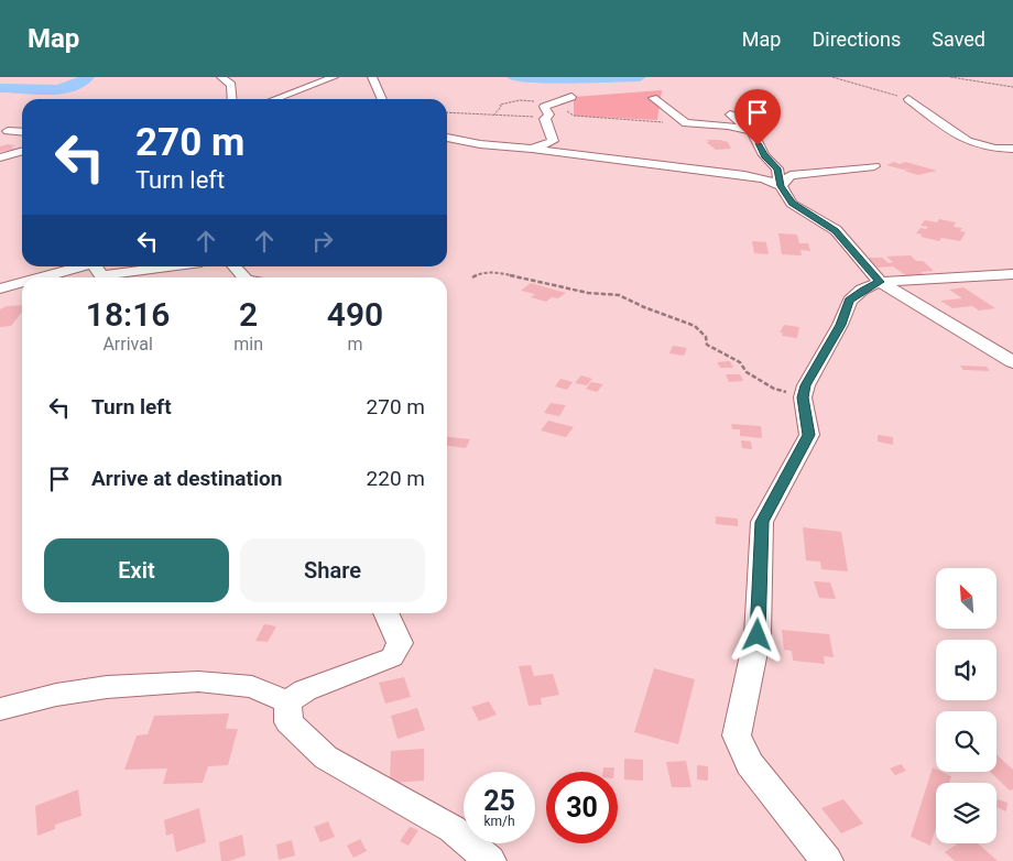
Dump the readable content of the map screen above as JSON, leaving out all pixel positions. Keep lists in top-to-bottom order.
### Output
{
  "north": "top left",
  "page": {
    "header": "Map",
    "nav": ["Map", "Directions", "Saved"],
    "turn": ["270 m", "Turn left"],
    "eta": [
      "18:16",
      "Arrival",
      "2",
      "min",
      "490",
      "m"
    ],
    "list": [
      {
        "name": "Turn left",
        "value": "270 m"
      },
      {
        "name": "Arrive at destination",
        "value": "220 m"
      }
    ],
    "buttons": ["Exit", "Share"],
    "speed": "25 km/h",
    "limit": "30"
  }
}
